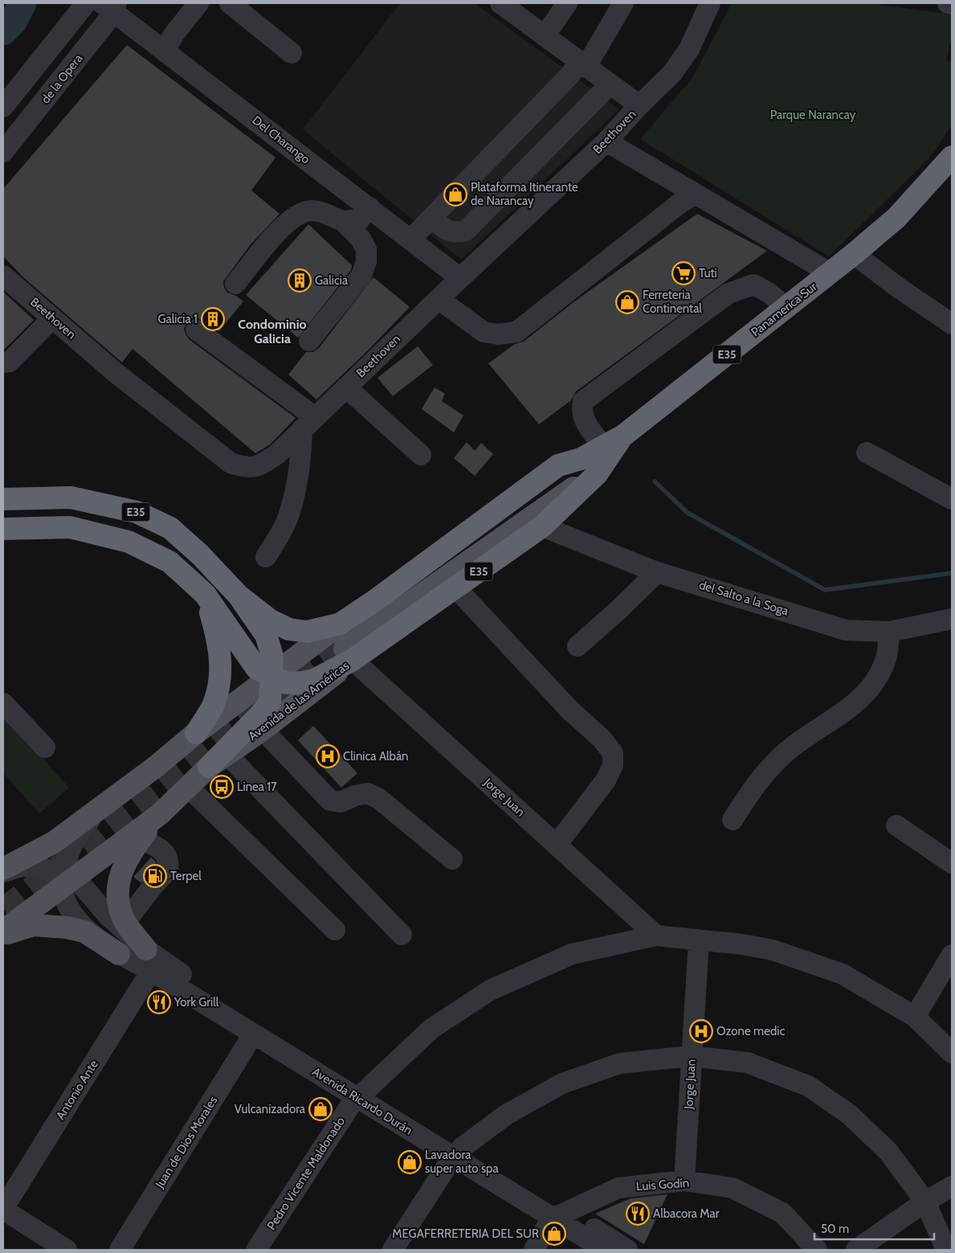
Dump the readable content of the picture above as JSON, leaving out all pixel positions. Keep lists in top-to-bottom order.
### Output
{
  "streets": {
    "highway": ["Panamerica Sur", "E35", "Avenida de las Américas"],
    "street": [
      "de la Opera",
      "Beethoven",
      "Del Charango",
      "del Salto a la Soga",
      "Jorge Juan",
      "Antonio Ante",
      "Avenida Ricardo Durán",
      "Juan de Dios Morales",
      "Pedro Vicente Maldonado",
      "Luis Godín"
    ]
  },
  "crossings": [
    ["de la Opera", "Del Charango"],
    ["Beethoven", "Del Charango"],
    ["Panamerica Sur", "E35"],
    ["Panamerica Sur", "Avenida de las Américas"],
    ["E35", "Avenida de las Américas"],
    ["E35", "Jorge Juan"],
    ["del Salto a la Soga", "Avenida de las Américas"],
    ["Avenida de las Américas", "Jorge Juan"],
    ["Avenida de las Américas", "Avenida Ricardo Durán"],
    ["Jorge Juan", "Pedro Vicente Maldonado"],
    ["Jorge Juan", "Luis Godín"],
    ["Antonio Ante", "Avenida Ricardo Durán"],
    ["Avenida Ricardo Durán", "Juan de Dios Morales"],
    ["Avenida Ricardo Durán", "Pedro Vicente Maldonado"],
    ["Avenida Ricardo Durán", "Luis Godín"]
  ],
  "districts": ["Condominio Galicia"],
  "parks": ["Parque Narancay"],
  "places": {
    "shop": [
      "Plataforma Itinerante de Narancay",
      "Ferreteria Continental",
      "Vulcanizadora",
      "Lavadora super auto spa",
      "MEGAFERRETERIA DEL SUR"
    ],
    "supermarket": ["Tuti"],
    "building": ["Galicia", "Galicia 1"],
    "hospital": ["Clinica Albán", "Ozone medic"],
    "bus stop": ["Linea 17"],
    "fuel station": ["Terpel"],
    "restaurant": ["York Grill", "Albacora Mar"]
  },
  "scale_bar": "50 m"
}
